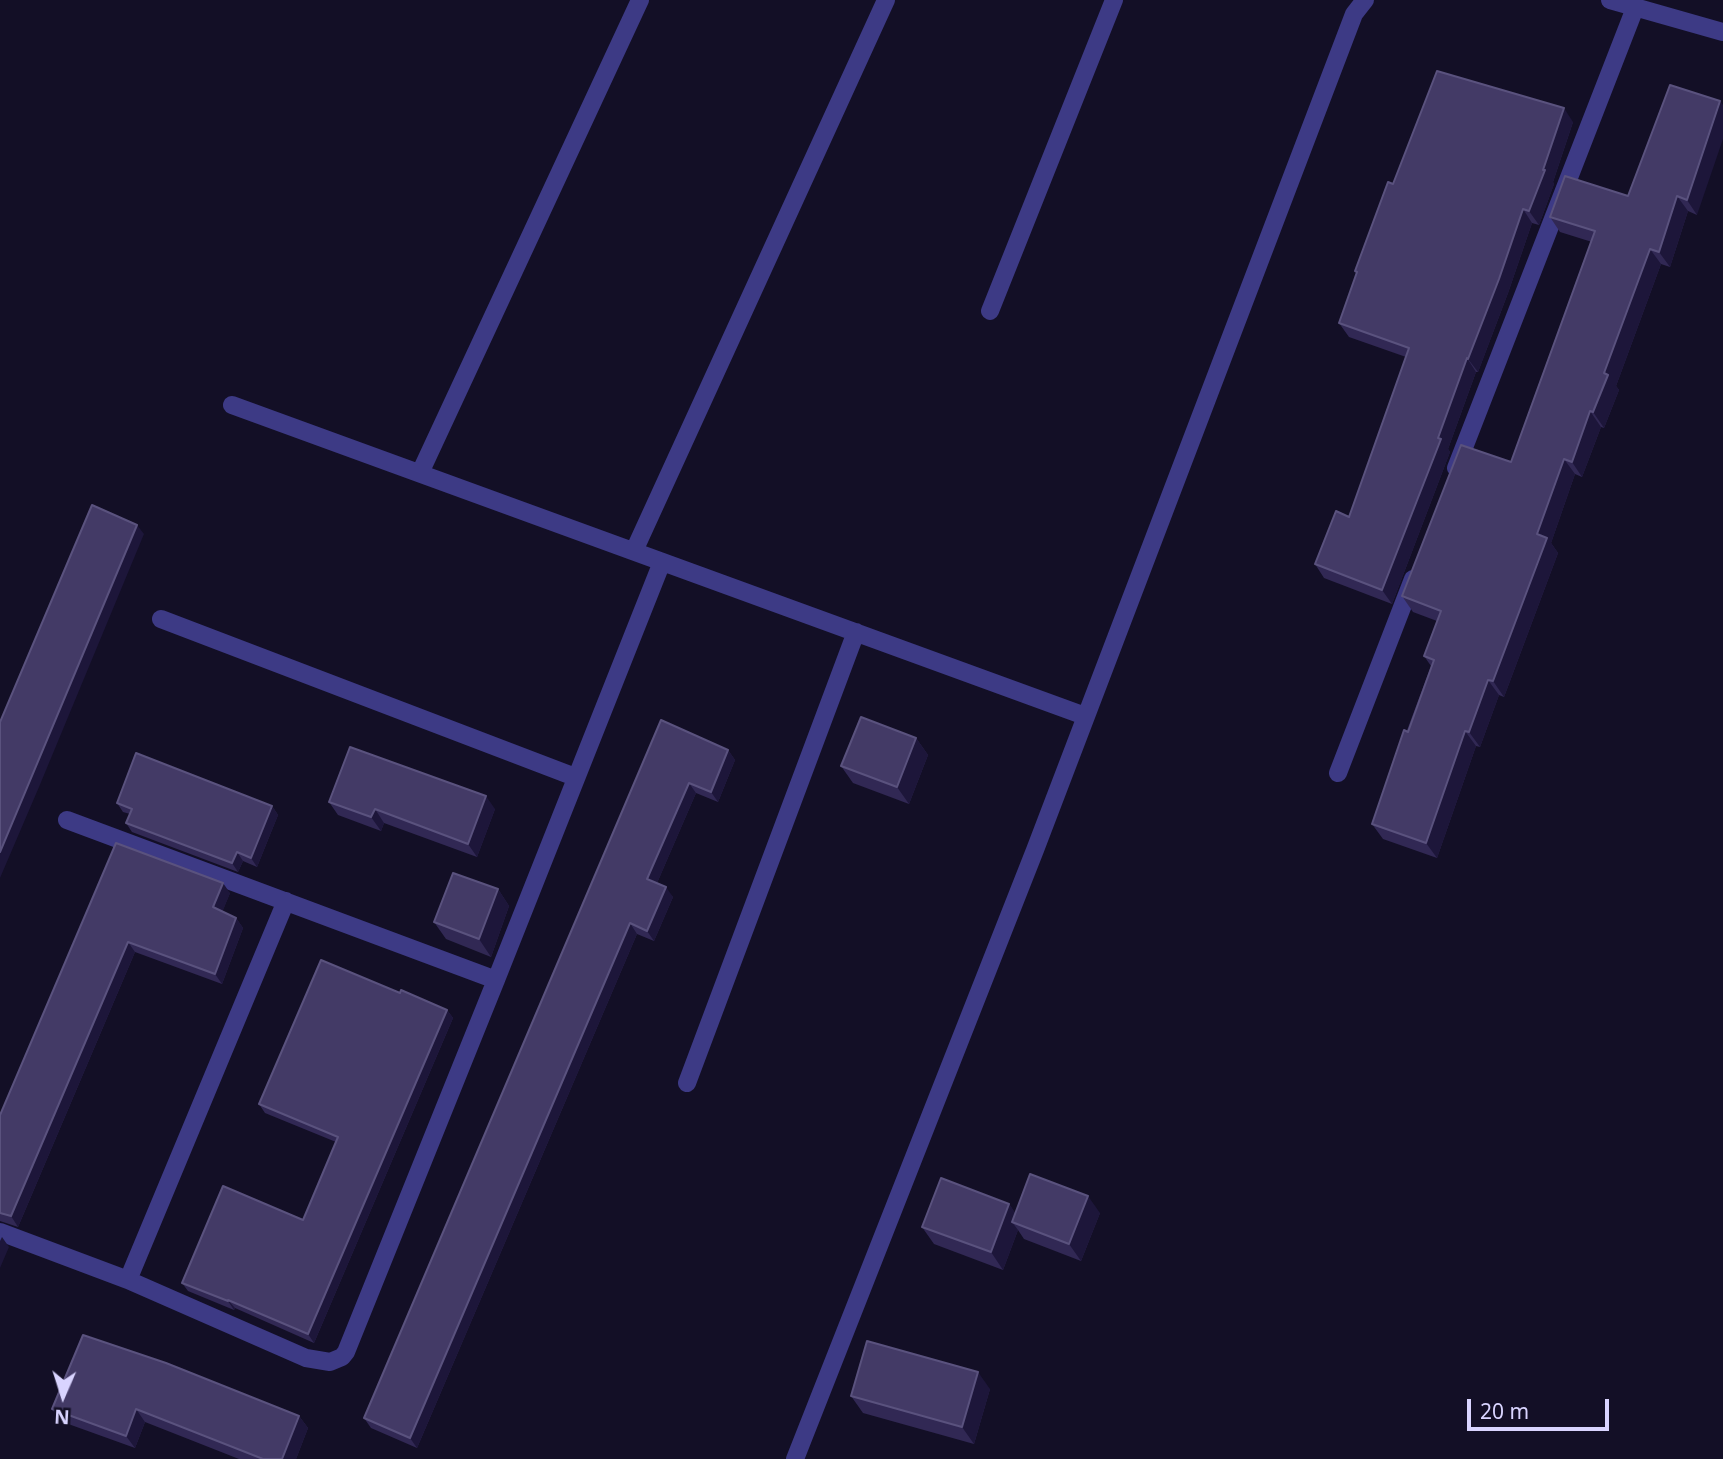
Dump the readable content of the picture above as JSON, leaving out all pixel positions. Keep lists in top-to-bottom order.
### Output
{
  "scale_bar": "20 m",
  "north": "bottom"
}
